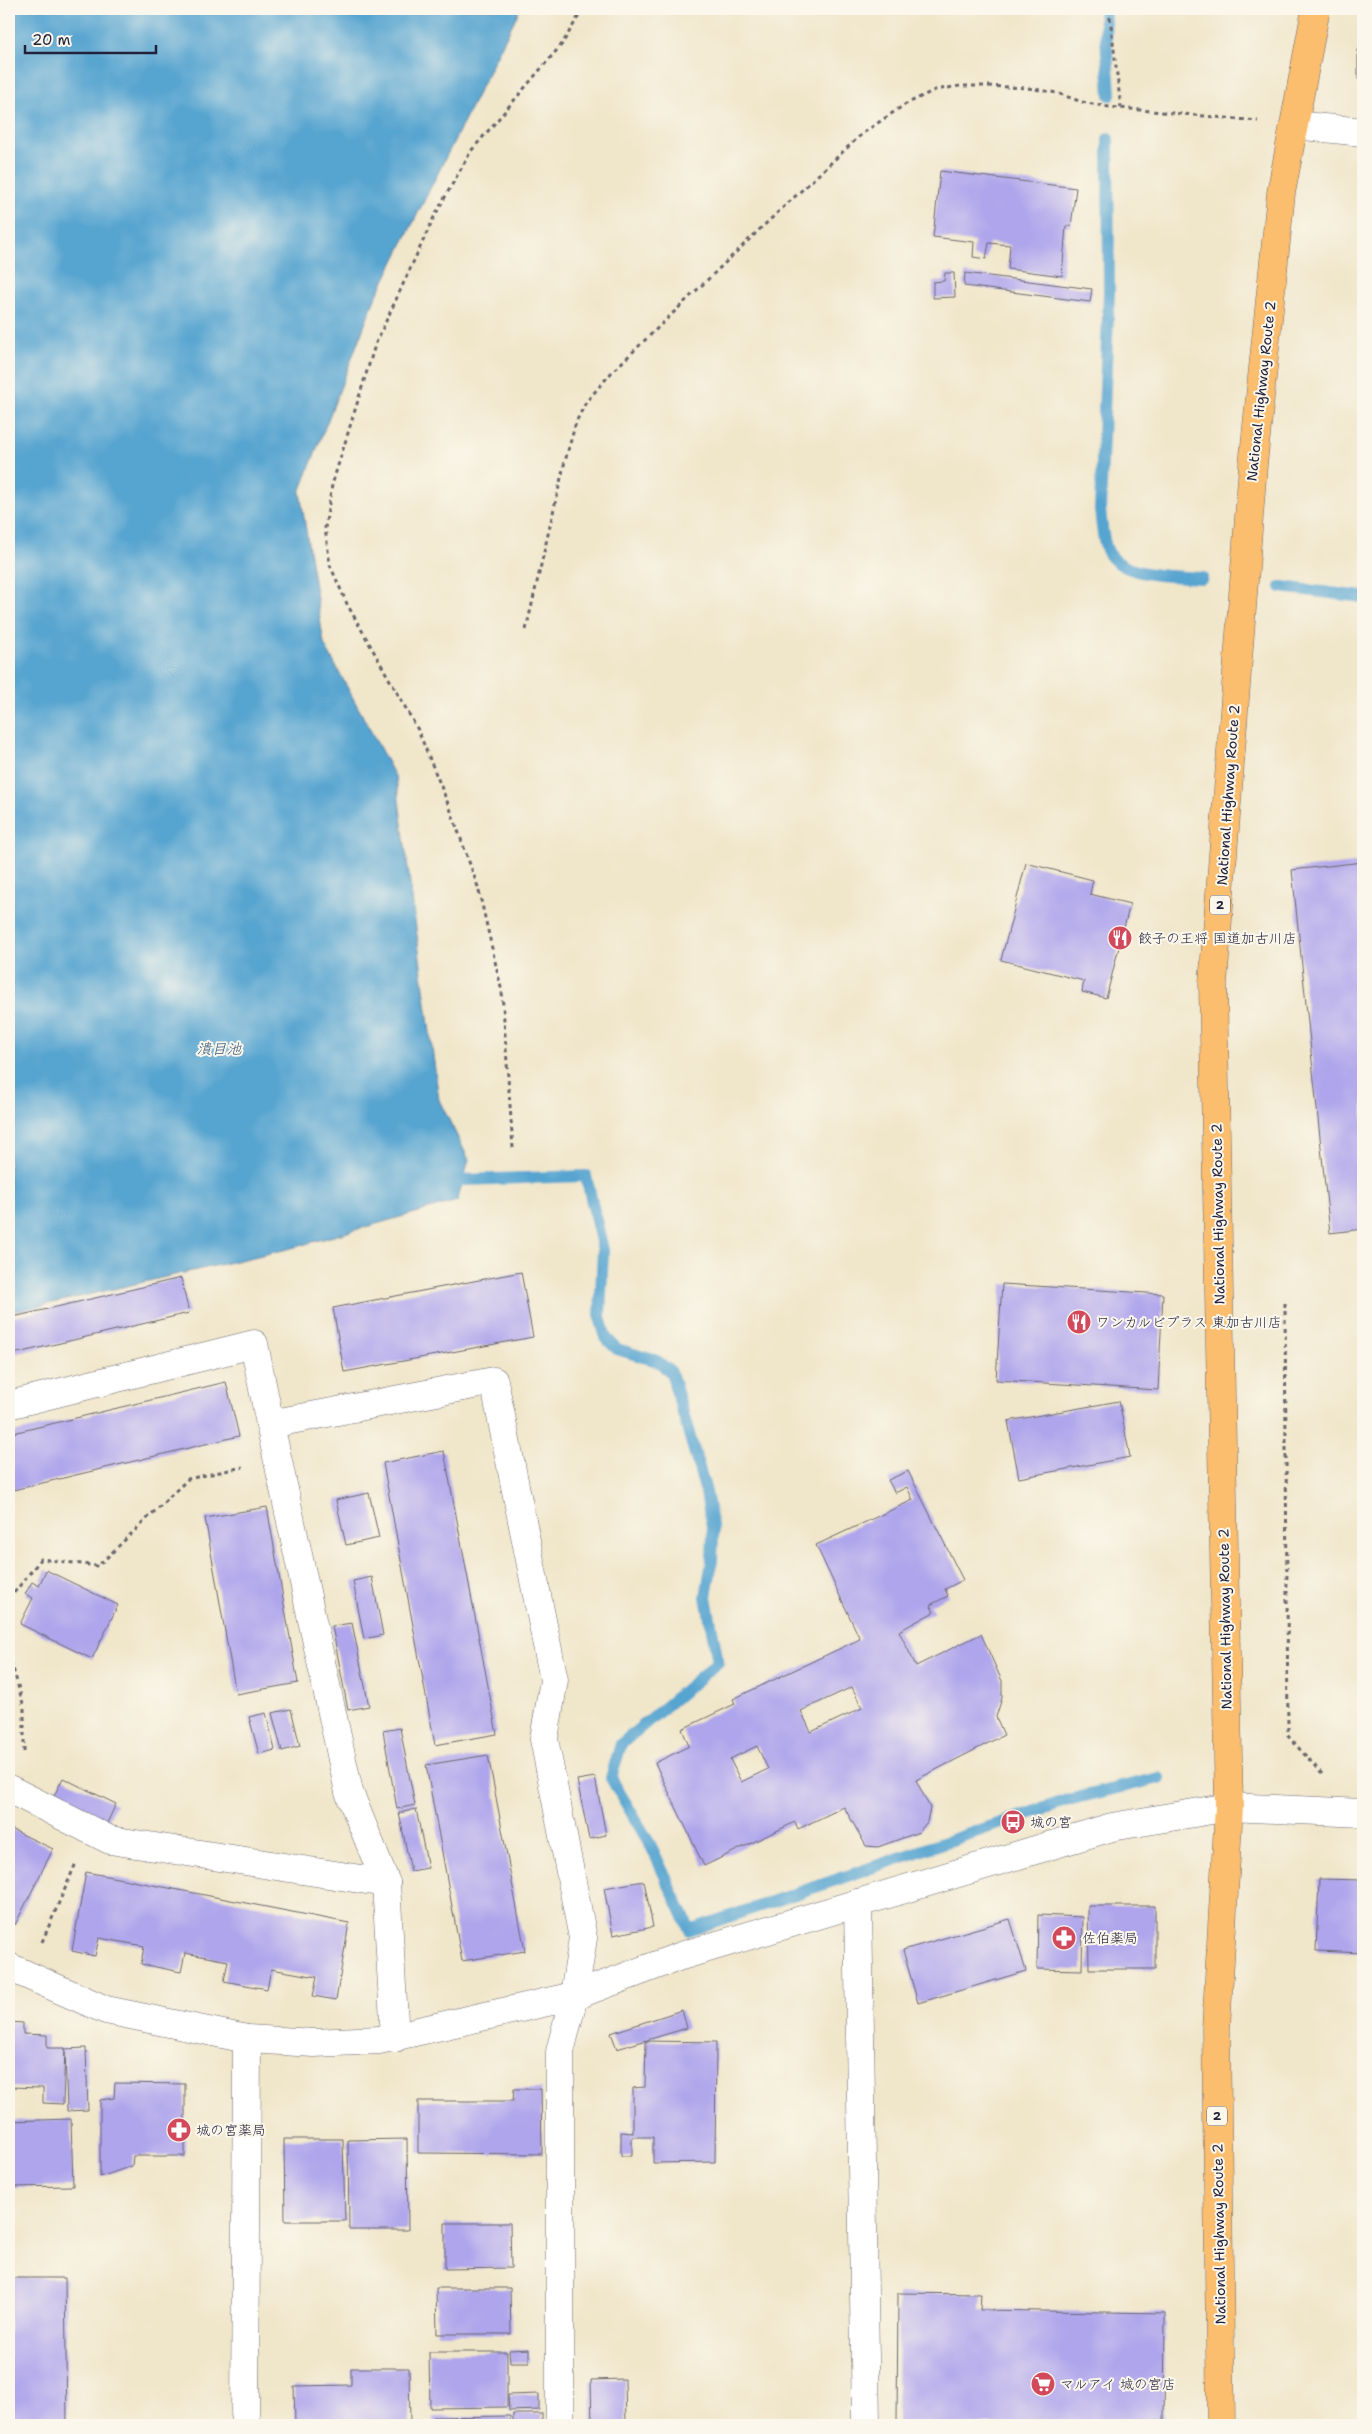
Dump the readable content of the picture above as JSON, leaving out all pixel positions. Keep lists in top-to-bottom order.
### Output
{
  "streets": {
    "highway": ["National Highway Route 2", "2"]
  },
  "water": ["潰目池"],
  "places": {
    "restaurant": ["餃子の王将 国道加古川店", "ワンカルビプラス 東加古川店"],
    "bus stop": ["城の宮"],
    "pharmacy": ["佐伯薬局", "城の宮薬局"],
    "supermarket": ["マルアイ 城の宮店"]
  },
  "scale_bar": "20 m"
}
